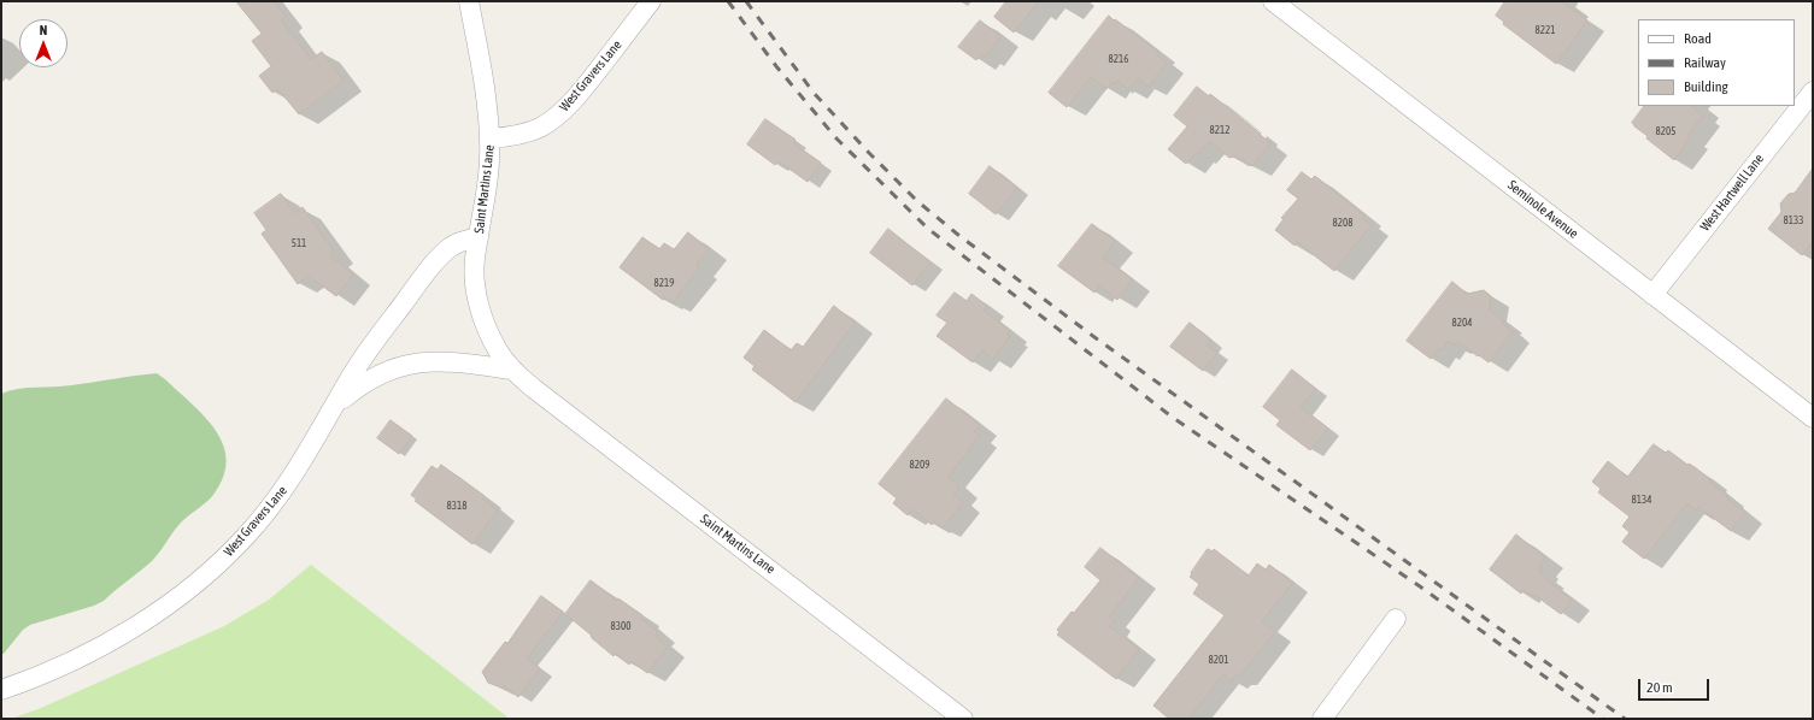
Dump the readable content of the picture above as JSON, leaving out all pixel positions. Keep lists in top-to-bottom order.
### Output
{
  "streets": {
    "street": [
      "West Gravers Lane",
      "Saint Martins Lane",
      "West Hartwell Lane",
      "Seminole Avenue"
    ]
  },
  "crossings": [
    ["West Gravers Lane", "Saint Martins Lane"],
    ["West Hartwell Lane", "Seminole Avenue"]
  ],
  "house_numbers": [
    "8221",
    "8216",
    "8212",
    "8205",
    "8133",
    "8208",
    "511",
    "8219",
    "8204",
    "8209",
    "8134",
    "8318",
    "8300",
    "8201"
  ],
  "legend": ["Road", "Railway", "Building"],
  "scale_bar": "20 m",
  "north": "top"
}
